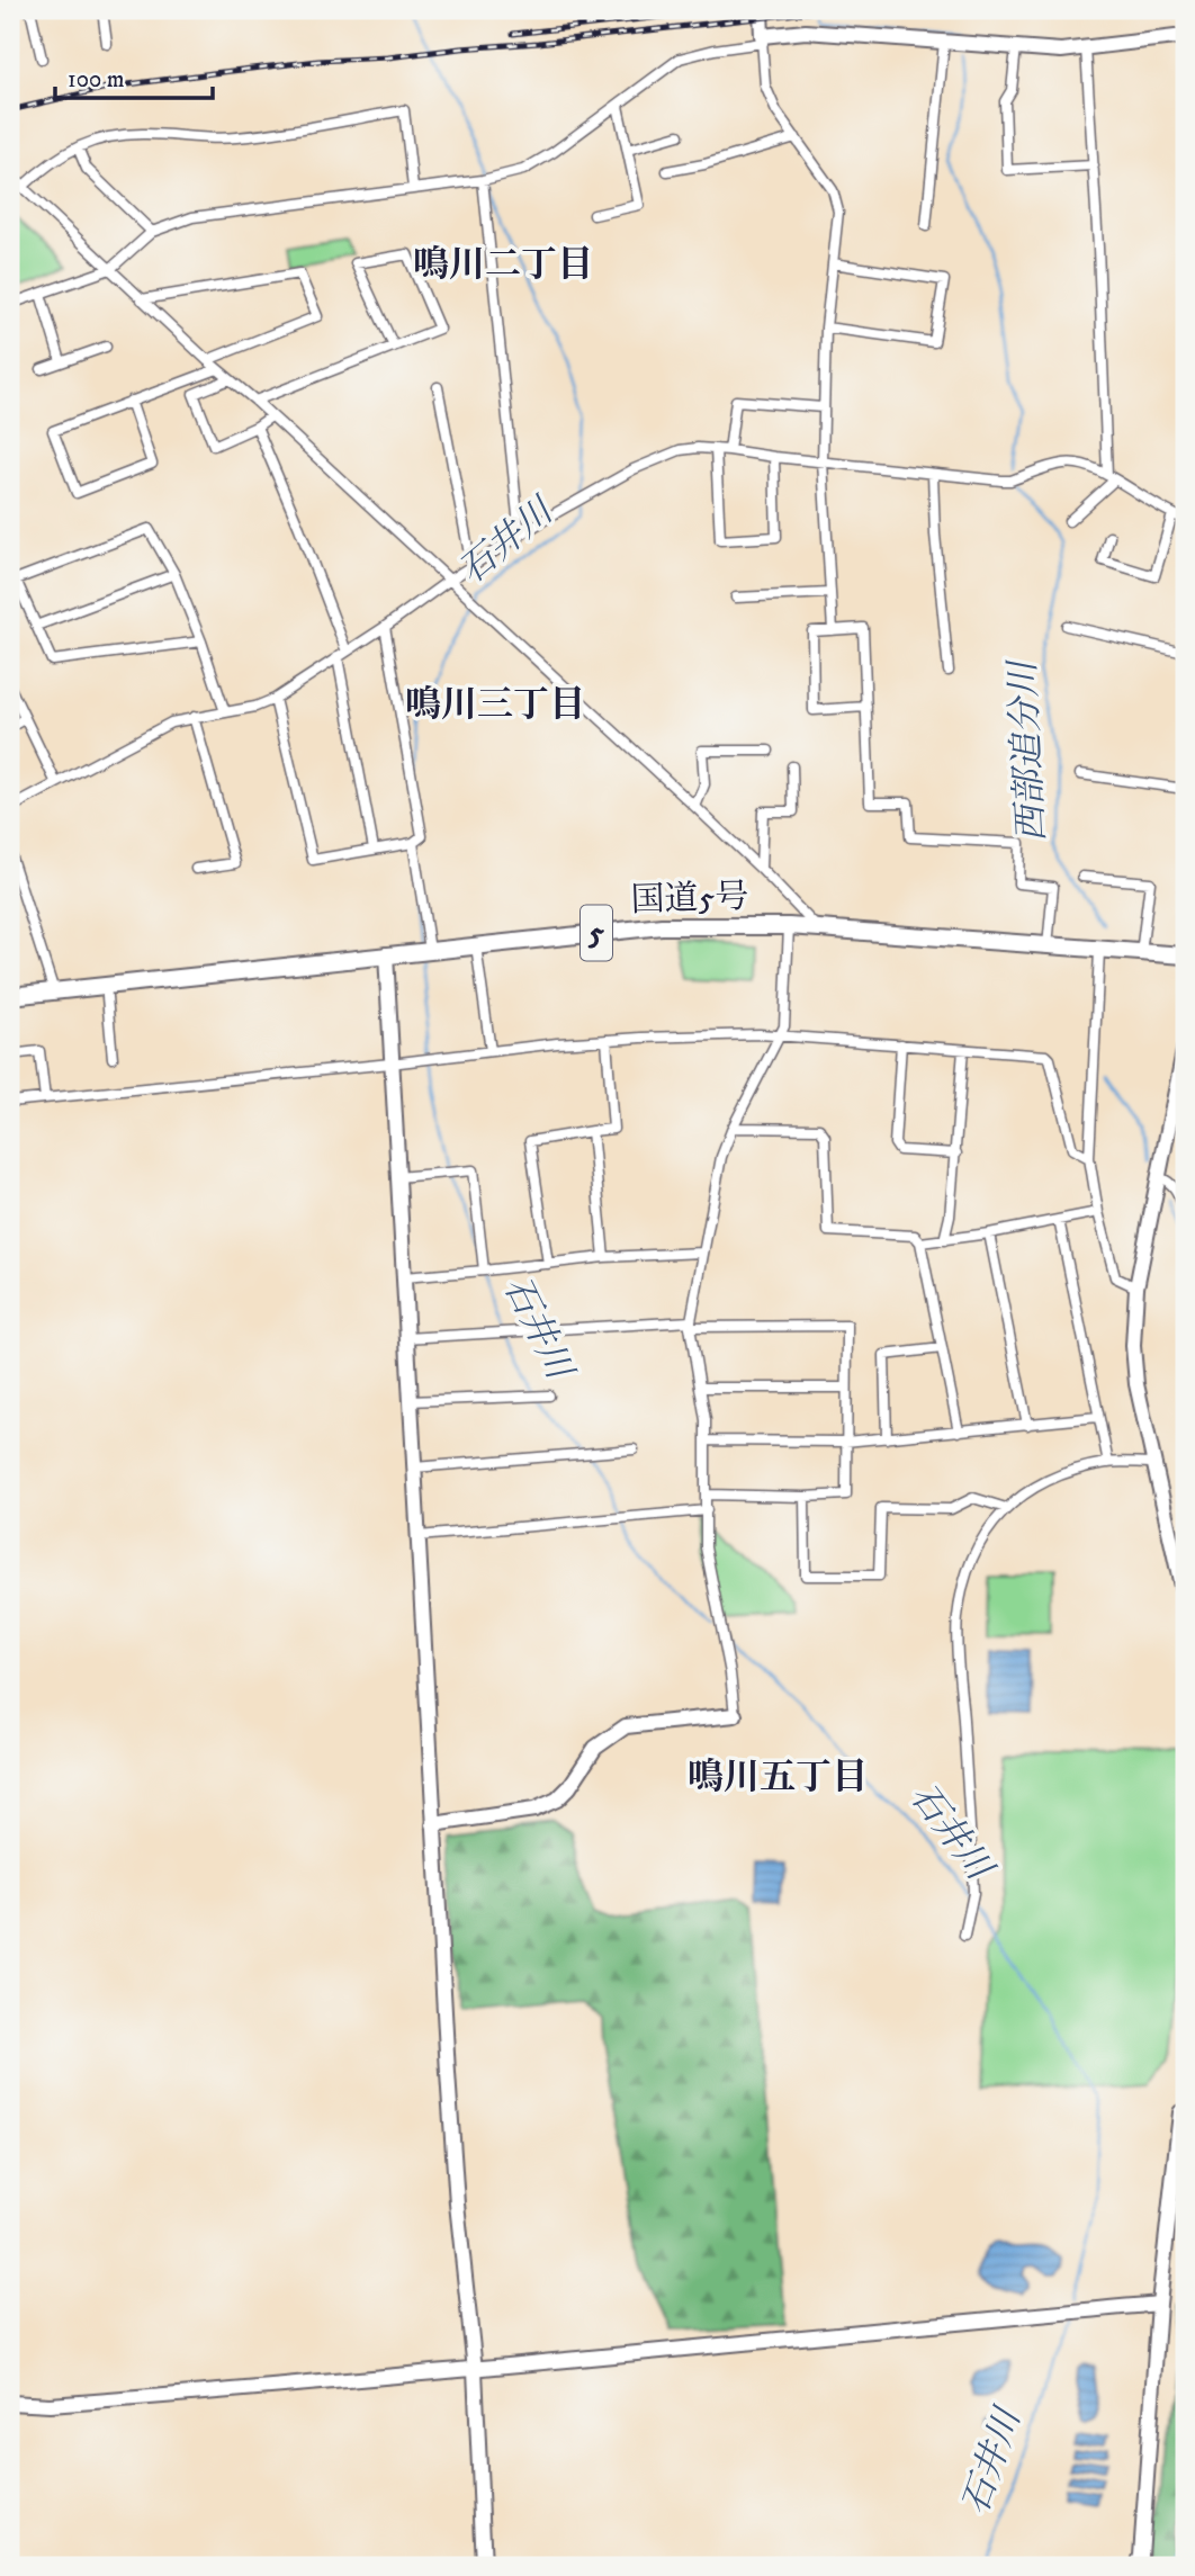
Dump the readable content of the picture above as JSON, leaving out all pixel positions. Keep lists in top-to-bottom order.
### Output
{
  "streets": {
    "highway": ["国道5号", "5"]
  },
  "districts": ["鳴川二丁目", "鳴川三丁目", "鳴川五丁目"],
  "water": ["石井川", "西部追分川"],
  "scale_bar": "100 m"
}
